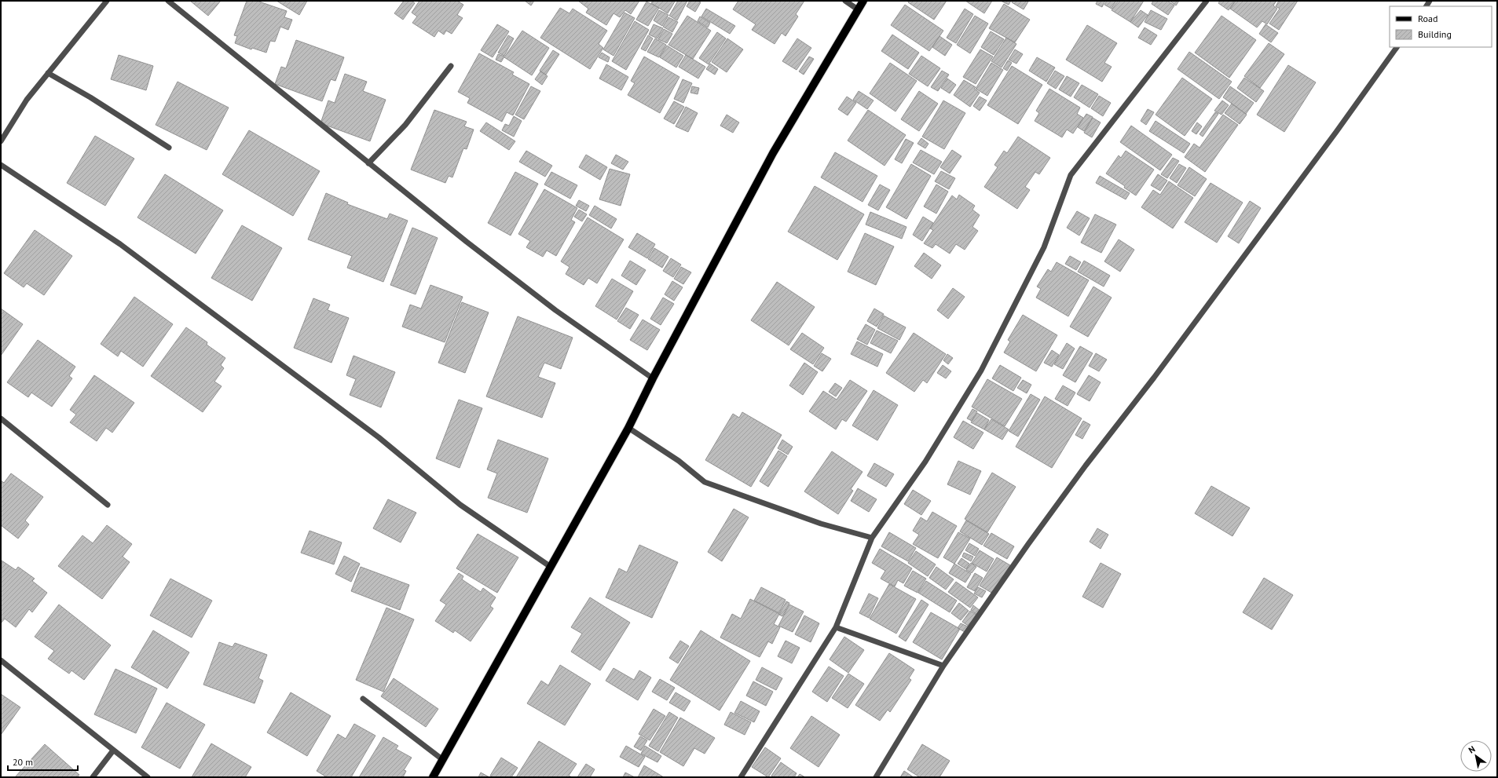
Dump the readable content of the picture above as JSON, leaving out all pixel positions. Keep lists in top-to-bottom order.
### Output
{
  "legend": ["Road", "Building"],
  "scale_bar": "20 m",
  "north": "top left"
}
